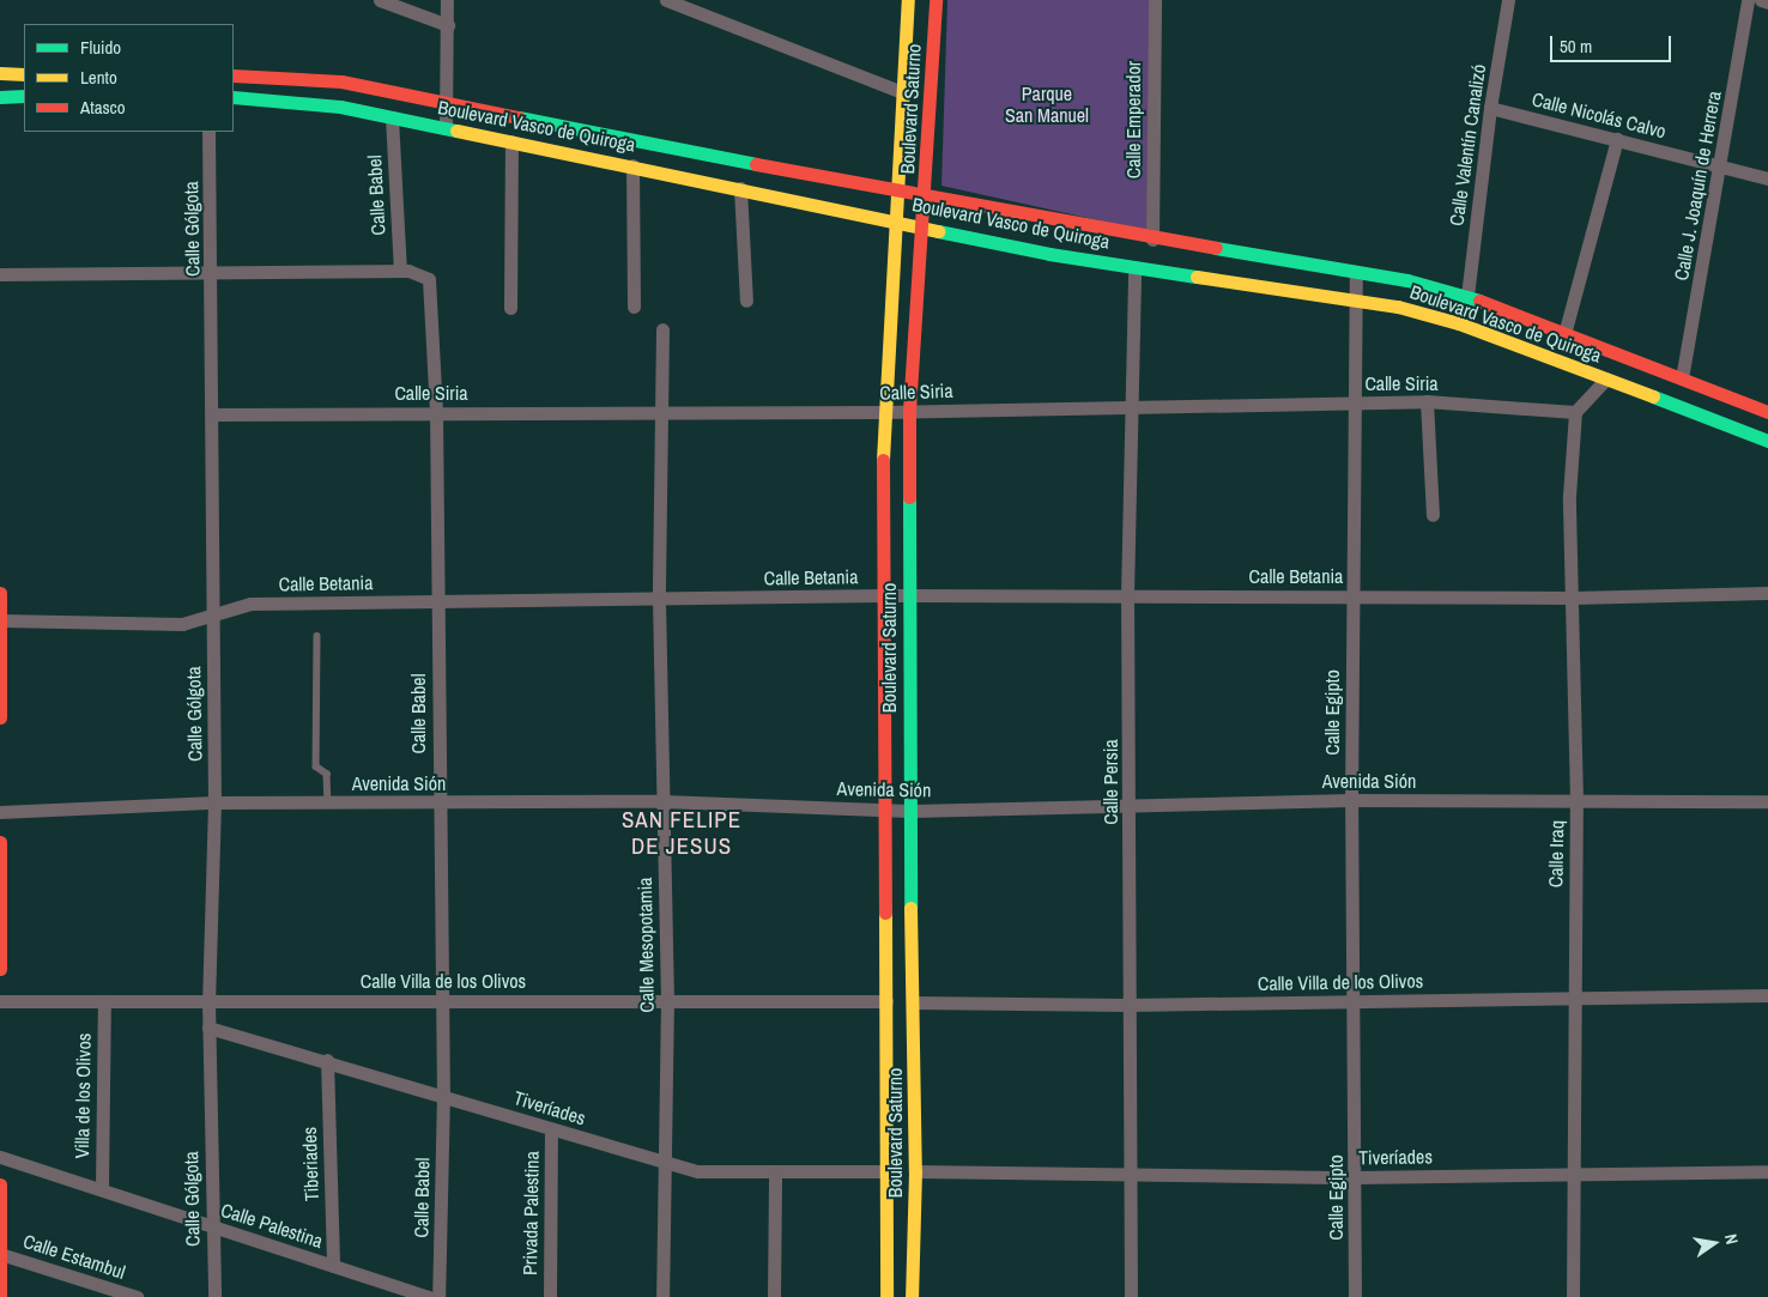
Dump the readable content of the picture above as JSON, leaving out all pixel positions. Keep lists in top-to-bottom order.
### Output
{
  "streets": {
    "street": [
      "Boulevard Saturno",
      "Calle Nicolás Calvo",
      "Calle Emperador",
      "Boulevard Vasco de Quiroga",
      "Calle Valentín Canalizó",
      "Calle J. Joaquín de Herrera",
      "Calle Babel",
      "Calle Gólgota",
      "Calle Siria",
      "Calle Betania",
      "Calle Egipto",
      "Avenida Sión",
      "Calle Persia",
      "Calle Iraq",
      "Calle Mesopotamia",
      "Calle Villa de los Olivos",
      "Villa de los Olivos",
      "Tiveríades",
      "Tiberiades",
      "Privada Palestina",
      "Calle Palestina",
      "Calle Estambul"
    ]
  },
  "crossings": [
    ["Boulevard Saturno", "Boulevard Vasco de Quiroga"],
    ["Boulevard Saturno", "Calle Siria"],
    ["Boulevard Saturno", "Calle Betania"],
    ["Boulevard Saturno", "Avenida Sión"],
    ["Boulevard Saturno", "Calle Villa de los Olivos"],
    ["Boulevard Saturno", "Tiveríades"],
    ["Calle Nicolás Calvo", "Calle Valentín Canalizó"],
    ["Calle Nicolás Calvo", "Calle J. Joaquín de Herrera"],
    ["Calle Emperador", "Boulevard Vasco de Quiroga"],
    ["Boulevard Vasco de Quiroga", "Calle Valentín Canalizó"],
    ["Boulevard Vasco de Quiroga", "Calle J. Joaquín de Herrera"],
    ["Boulevard Vasco de Quiroga", "Calle Babel"],
    ["Boulevard Vasco de Quiroga", "Calle Egipto"],
    ["Boulevard Vasco de Quiroga", "Calle Persia"],
    ["Calle Babel", "Calle Siria"],
    ["Calle Babel", "Calle Betania"],
    ["Calle Babel", "Avenida Sión"],
    ["Calle Babel", "Calle Villa de los Olivos"],
    ["Calle Babel", "Tiveríades"],
    ["Calle Gólgota", "Calle Siria"],
    ["Calle Gólgota", "Calle Betania"],
    ["Calle Gólgota", "Avenida Sión"],
    ["Calle Gólgota", "Calle Villa de los Olivos"],
    ["Calle Gólgota", "Tiveríades"],
    ["Calle Gólgota", "Calle Palestina"],
    ["Calle Siria", "Calle Egipto"],
    ["Calle Siria", "Calle Persia"],
    ["Calle Siria", "Calle Iraq"],
    ["Calle Siria", "Calle Mesopotamia"],
    ["Calle Betania", "Calle Egipto"],
    ["Calle Betania", "Calle Persia"],
    ["Calle Betania", "Calle Iraq"],
    ["Calle Betania", "Calle Mesopotamia"],
    ["Calle Egipto", "Avenida Sión"],
    ["Calle Egipto", "Calle Villa de los Olivos"],
    ["Calle Egipto", "Tiveríades"],
    ["Avenida Sión", "Calle Persia"],
    ["Avenida Sión", "Calle Iraq"],
    ["Avenida Sión", "Calle Mesopotamia"],
    ["Calle Persia", "Calle Villa de los Olivos"],
    ["Calle Persia", "Tiveríades"],
    ["Calle Iraq", "Calle Villa de los Olivos"],
    ["Calle Iraq", "Tiveríades"],
    ["Calle Mesopotamia", "Calle Villa de los Olivos"],
    ["Calle Mesopotamia", "Tiveríades"],
    ["Calle Villa de los Olivos", "Villa de los Olivos"],
    ["Villa de los Olivos", "Calle Palestina"],
    ["Tiveríades", "Tiberiades"],
    ["Tiveríades", "Privada Palestina"],
    ["Tiberiades", "Calle Palestina"]
  ],
  "districts": ["SAN FELIPE DE JESUS"],
  "parks": ["Parque San Manuel"],
  "legend": ["Fluido", "Lento", "Atasco"],
  "scale_bar": "50 m",
  "north": "right"
}
